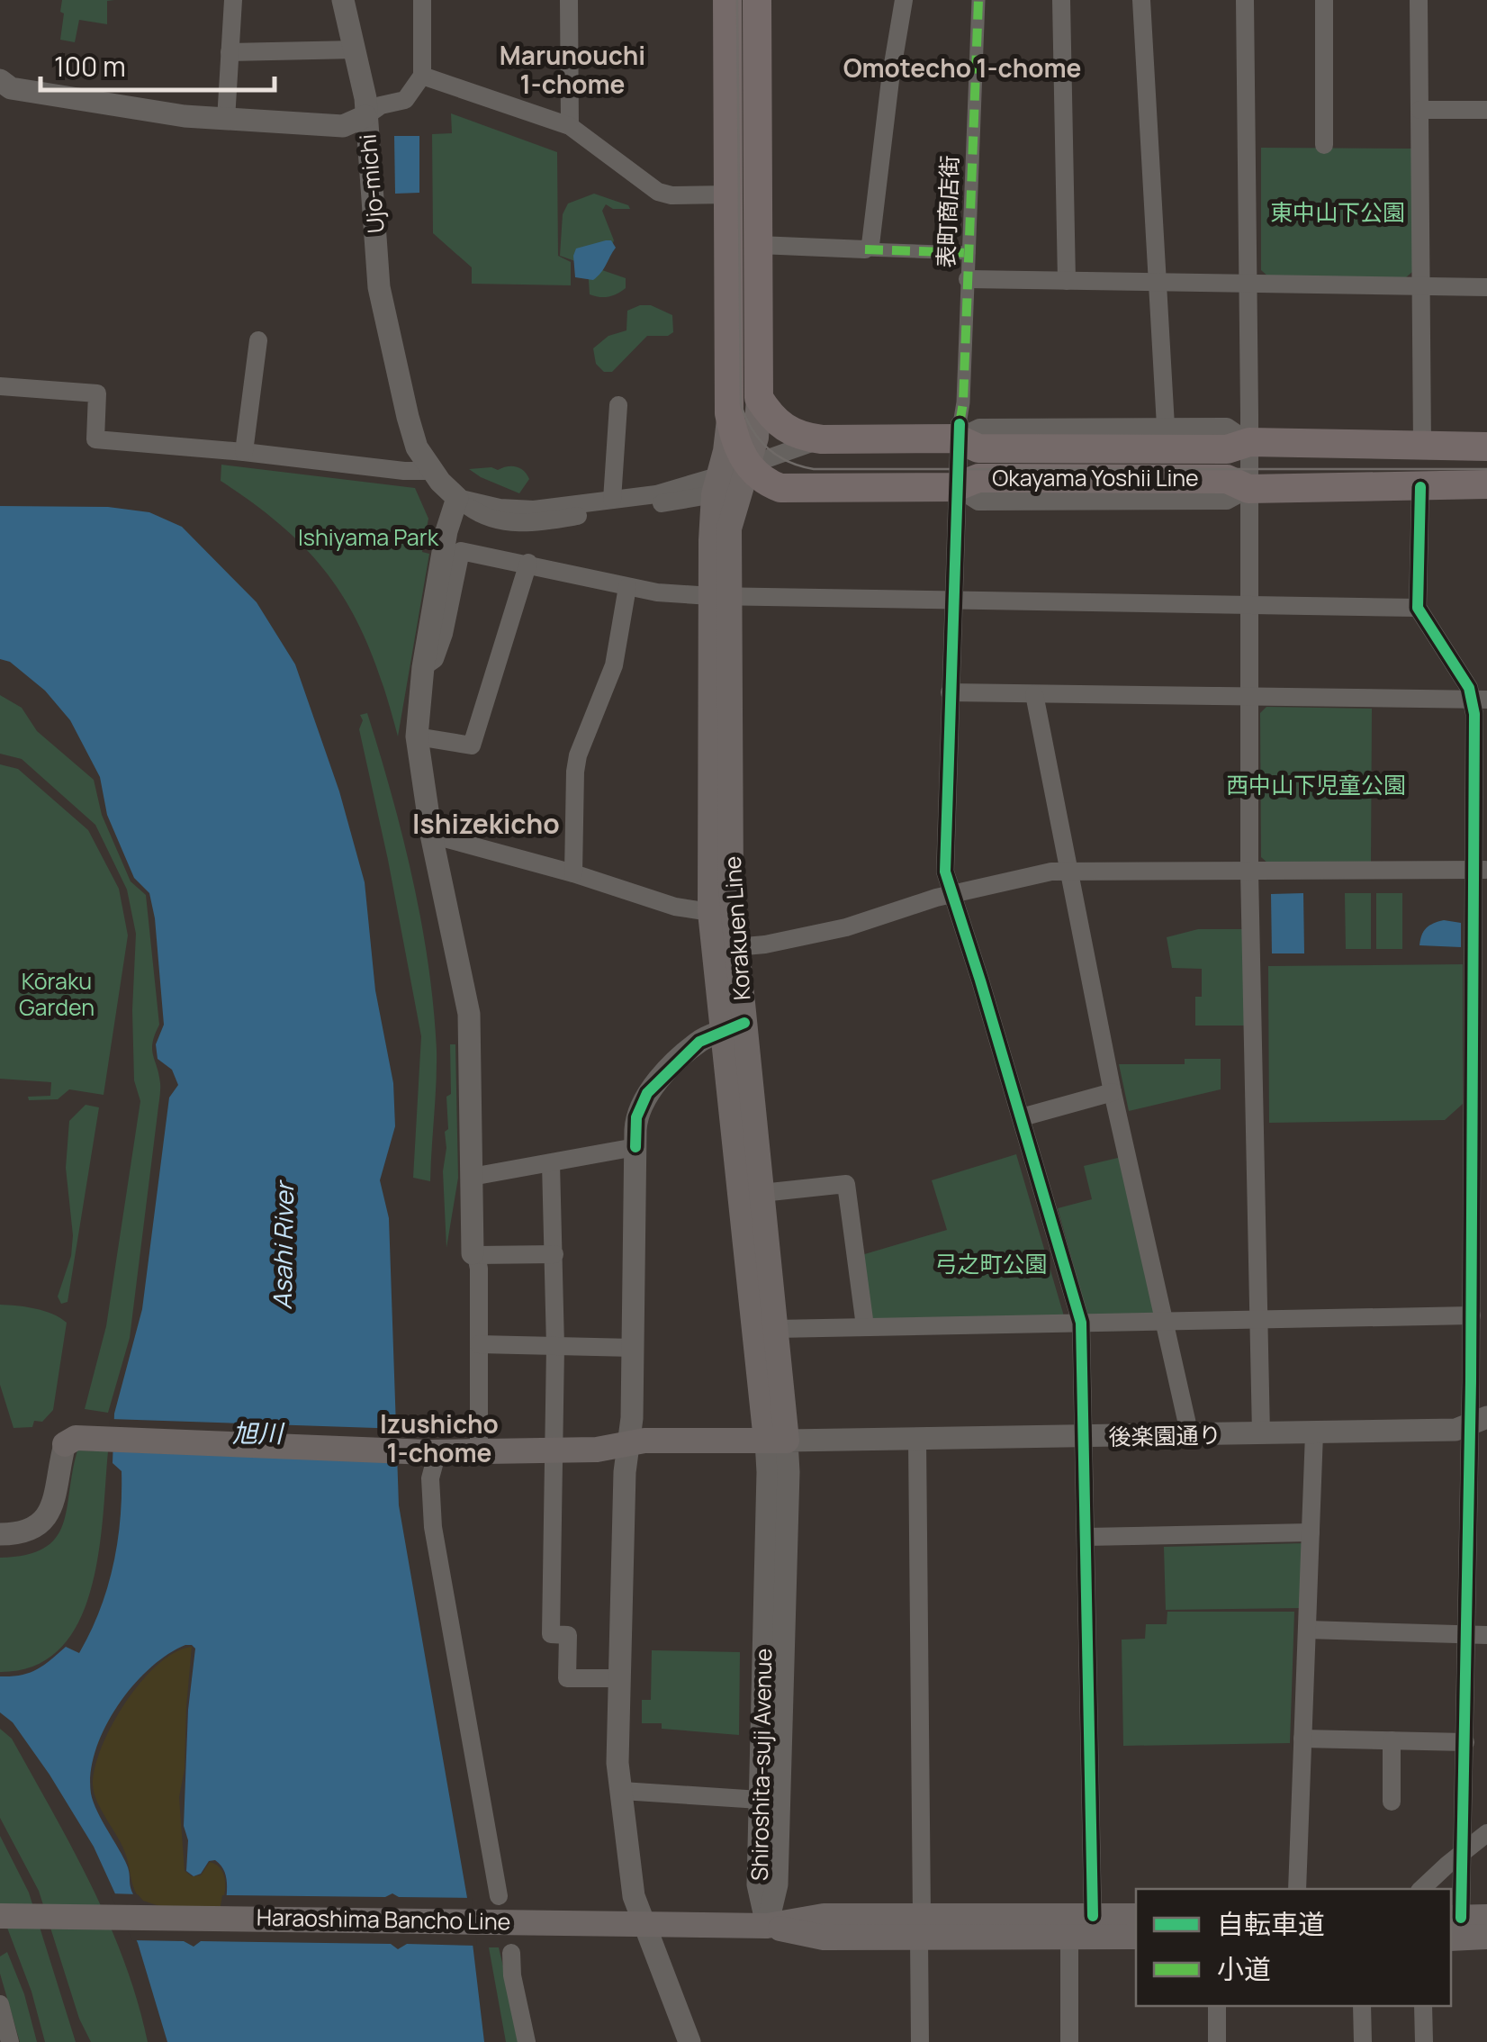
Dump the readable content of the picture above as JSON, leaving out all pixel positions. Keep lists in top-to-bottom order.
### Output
{
  "streets": {
    "main road": ["Okayama Yoshii Line", "Korakuen Line", "Haraoshima Bancho Line"],
    "street": [
      "Ujo-michi",
      "表町商店街",
      "後楽園通り",
      "Shiroshita-suji Avenue"
    ]
  },
  "crossings": [
    ["Ujo-michi", "Okayama Yoshii Line"],
    ["Ujo-michi", "Korakuen Line"],
    ["表町商店街", "Okayama Yoshii Line"],
    ["Okayama Yoshii Line", "Korakuen Line"],
    ["Korakuen Line", "後楽園通り"],
    ["Korakuen Line", "Shiroshita-suji Avenue"],
    ["後楽園通り", "Shiroshita-suji Avenue"],
    ["Shiroshita-suji Avenue", "Haraoshima Bancho Line"]
  ],
  "districts": [
    "Marunouchi 1-chome",
    "Omotecho 1-chome",
    "Ishizekicho",
    "Izushicho 1-chome"
  ],
  "water": ["Asahi River", "旭川"],
  "parks": [
    "東中山下公園",
    "Ishiyama Park",
    "西中山下児童公園",
    "Kōraku Garden",
    "弓之町公園"
  ],
  "legend": ["自転車道", "小道"],
  "scale_bar": "100 m"
}
